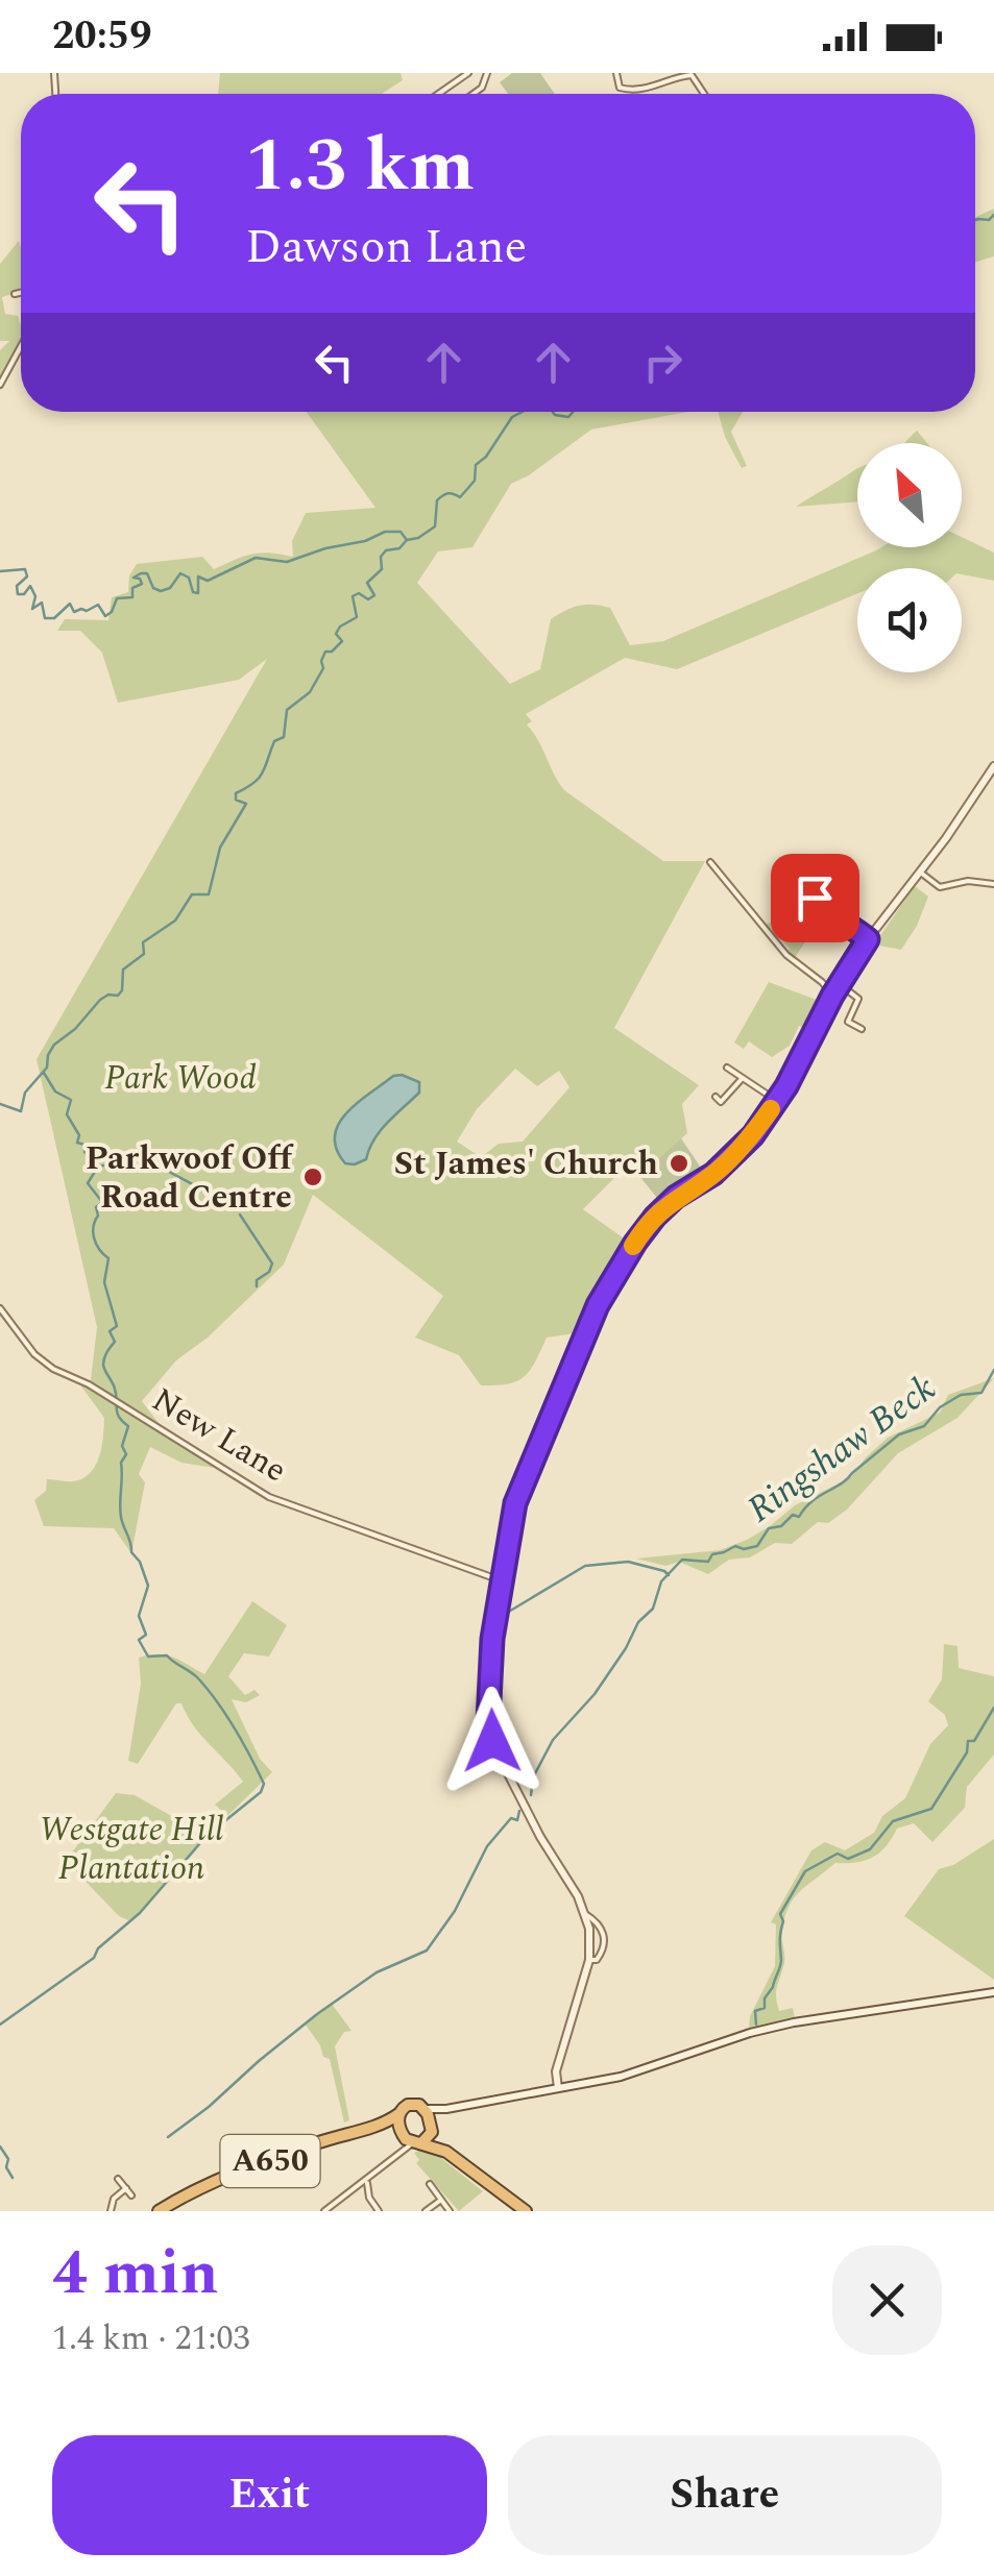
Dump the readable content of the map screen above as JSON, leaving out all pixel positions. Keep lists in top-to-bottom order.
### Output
{
  "streets": {
    "highway": ["A650"],
    "street": ["New Lane"]
  },
  "water": ["Ringshaw Beck"],
  "parks": ["Park Wood", "Westgate Hill Plantation"],
  "places": ["St James' Church", "Parkwoof Off Road Centre"],
  "north": "top left",
  "page": {
    "status": "20:59",
    "turn": ["1.3 km", "Dawson Lane"],
    "heading": ["4 min", "1.4 km · 21:03"],
    "buttons": ["Exit", "Share"]
  }
}
